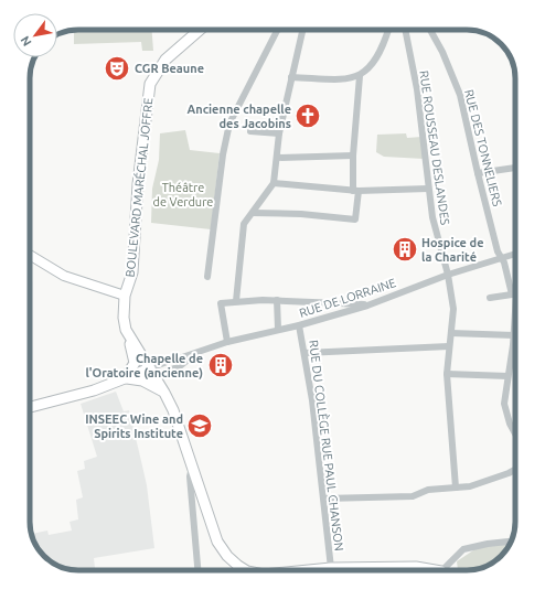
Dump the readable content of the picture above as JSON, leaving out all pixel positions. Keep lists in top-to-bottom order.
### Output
{
  "streets": {
    "main road": ["BOULEVARD MARÉCHAL JOFFRE"],
    "street": [
      "RUE ROUSSEAU DESLANDES",
      "RUE DES TONNELIERS",
      "RUE DE LORRAINE",
      "RUE DU COLLÈGE RUE PAUL CHANSON"
    ]
  },
  "crossings": [
    ["RUE ROUSSEAU DESLANDES", "RUE DE LORRAINE"],
    ["RUE DES TONNELIERS", "RUE DE LORRAINE"],
    ["BOULEVARD MARÉCHAL JOFFRE", "RUE DE LORRAINE"],
    ["RUE DE LORRAINE", "RUE DU COLLÈGE RUE PAUL CHANSON"]
  ],
  "parks": ["Théâtre de Verdure"],
  "places": {
    "theatre": ["CGR Beaune"],
    "church": ["Ancienne chapelle des Jacobins"],
    "building": ["Hospice de la Charité", "Chapelle de l'Oratoire (ancienne)"],
    "school or university": ["INSEEC Wine and Spirits Institute"]
  },
  "north": "bottom left"
}
